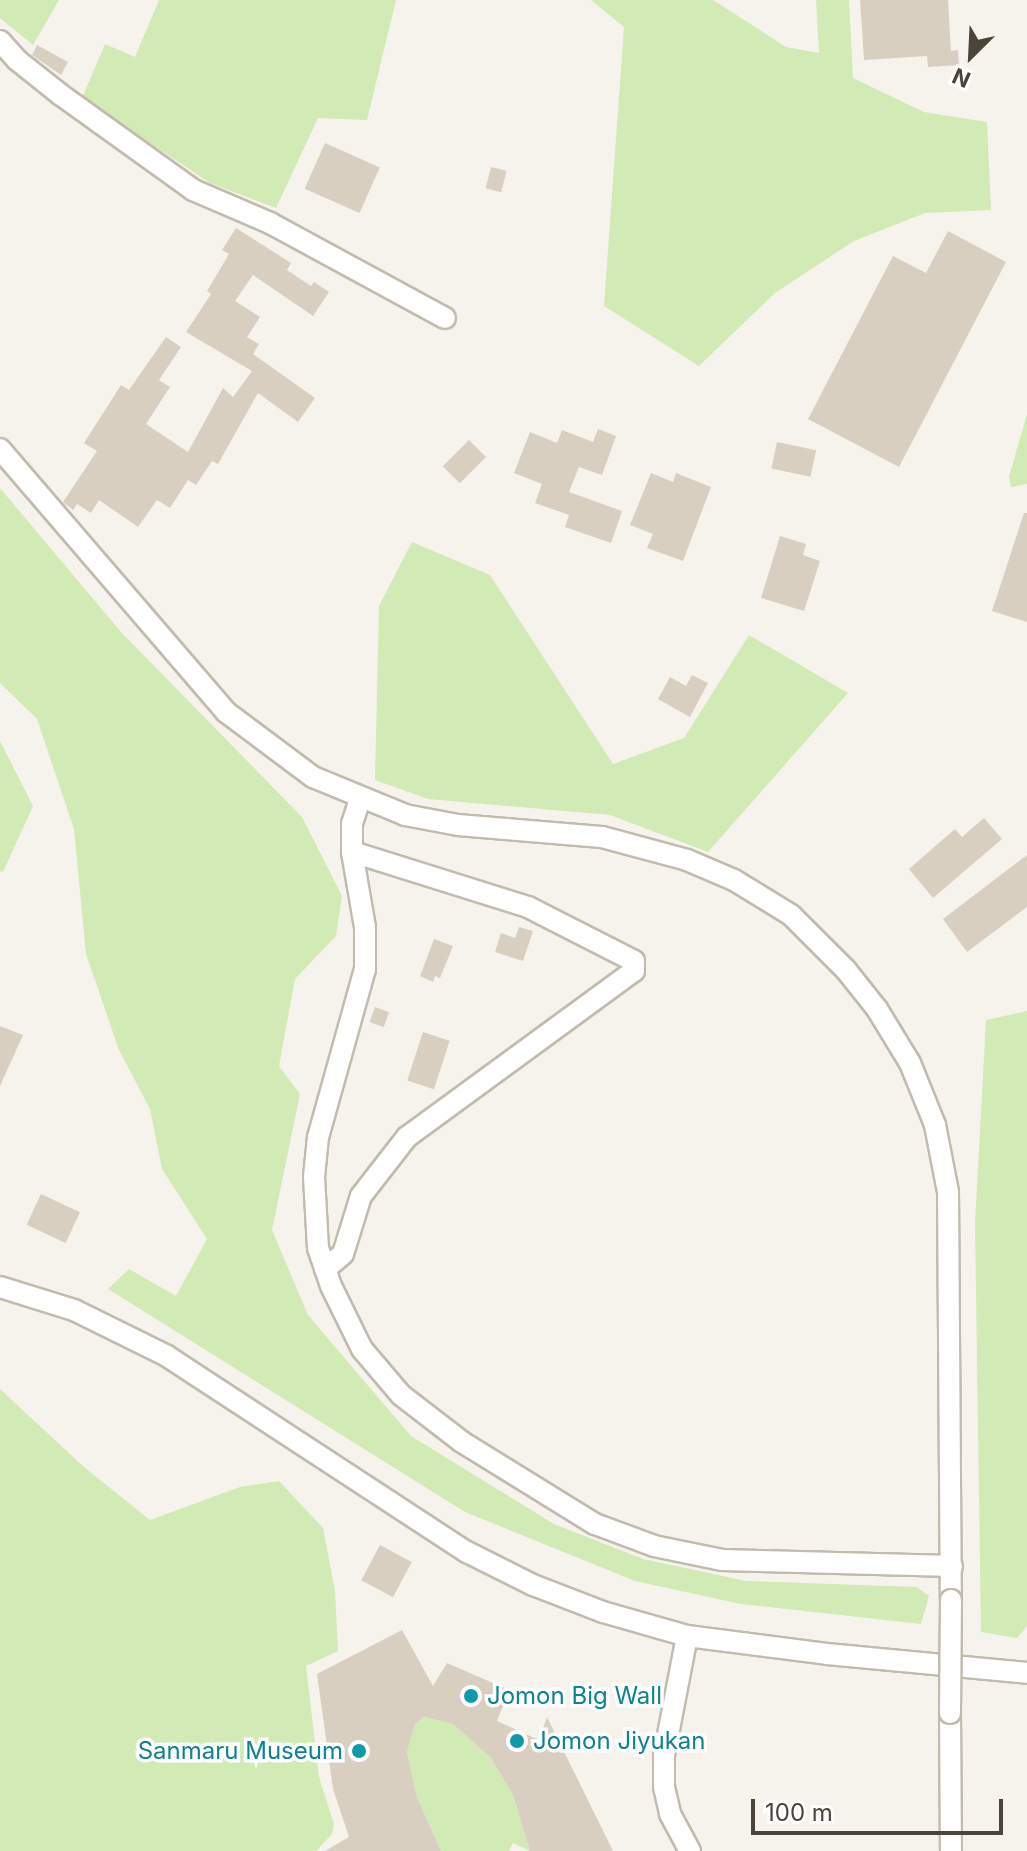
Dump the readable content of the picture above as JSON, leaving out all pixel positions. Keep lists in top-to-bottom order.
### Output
{
  "places": ["Jomon Big Wall", "Jomon Jiyukan", "Sanmaru Museum"],
  "scale_bar": "100 m",
  "north": "bottom left"
}
